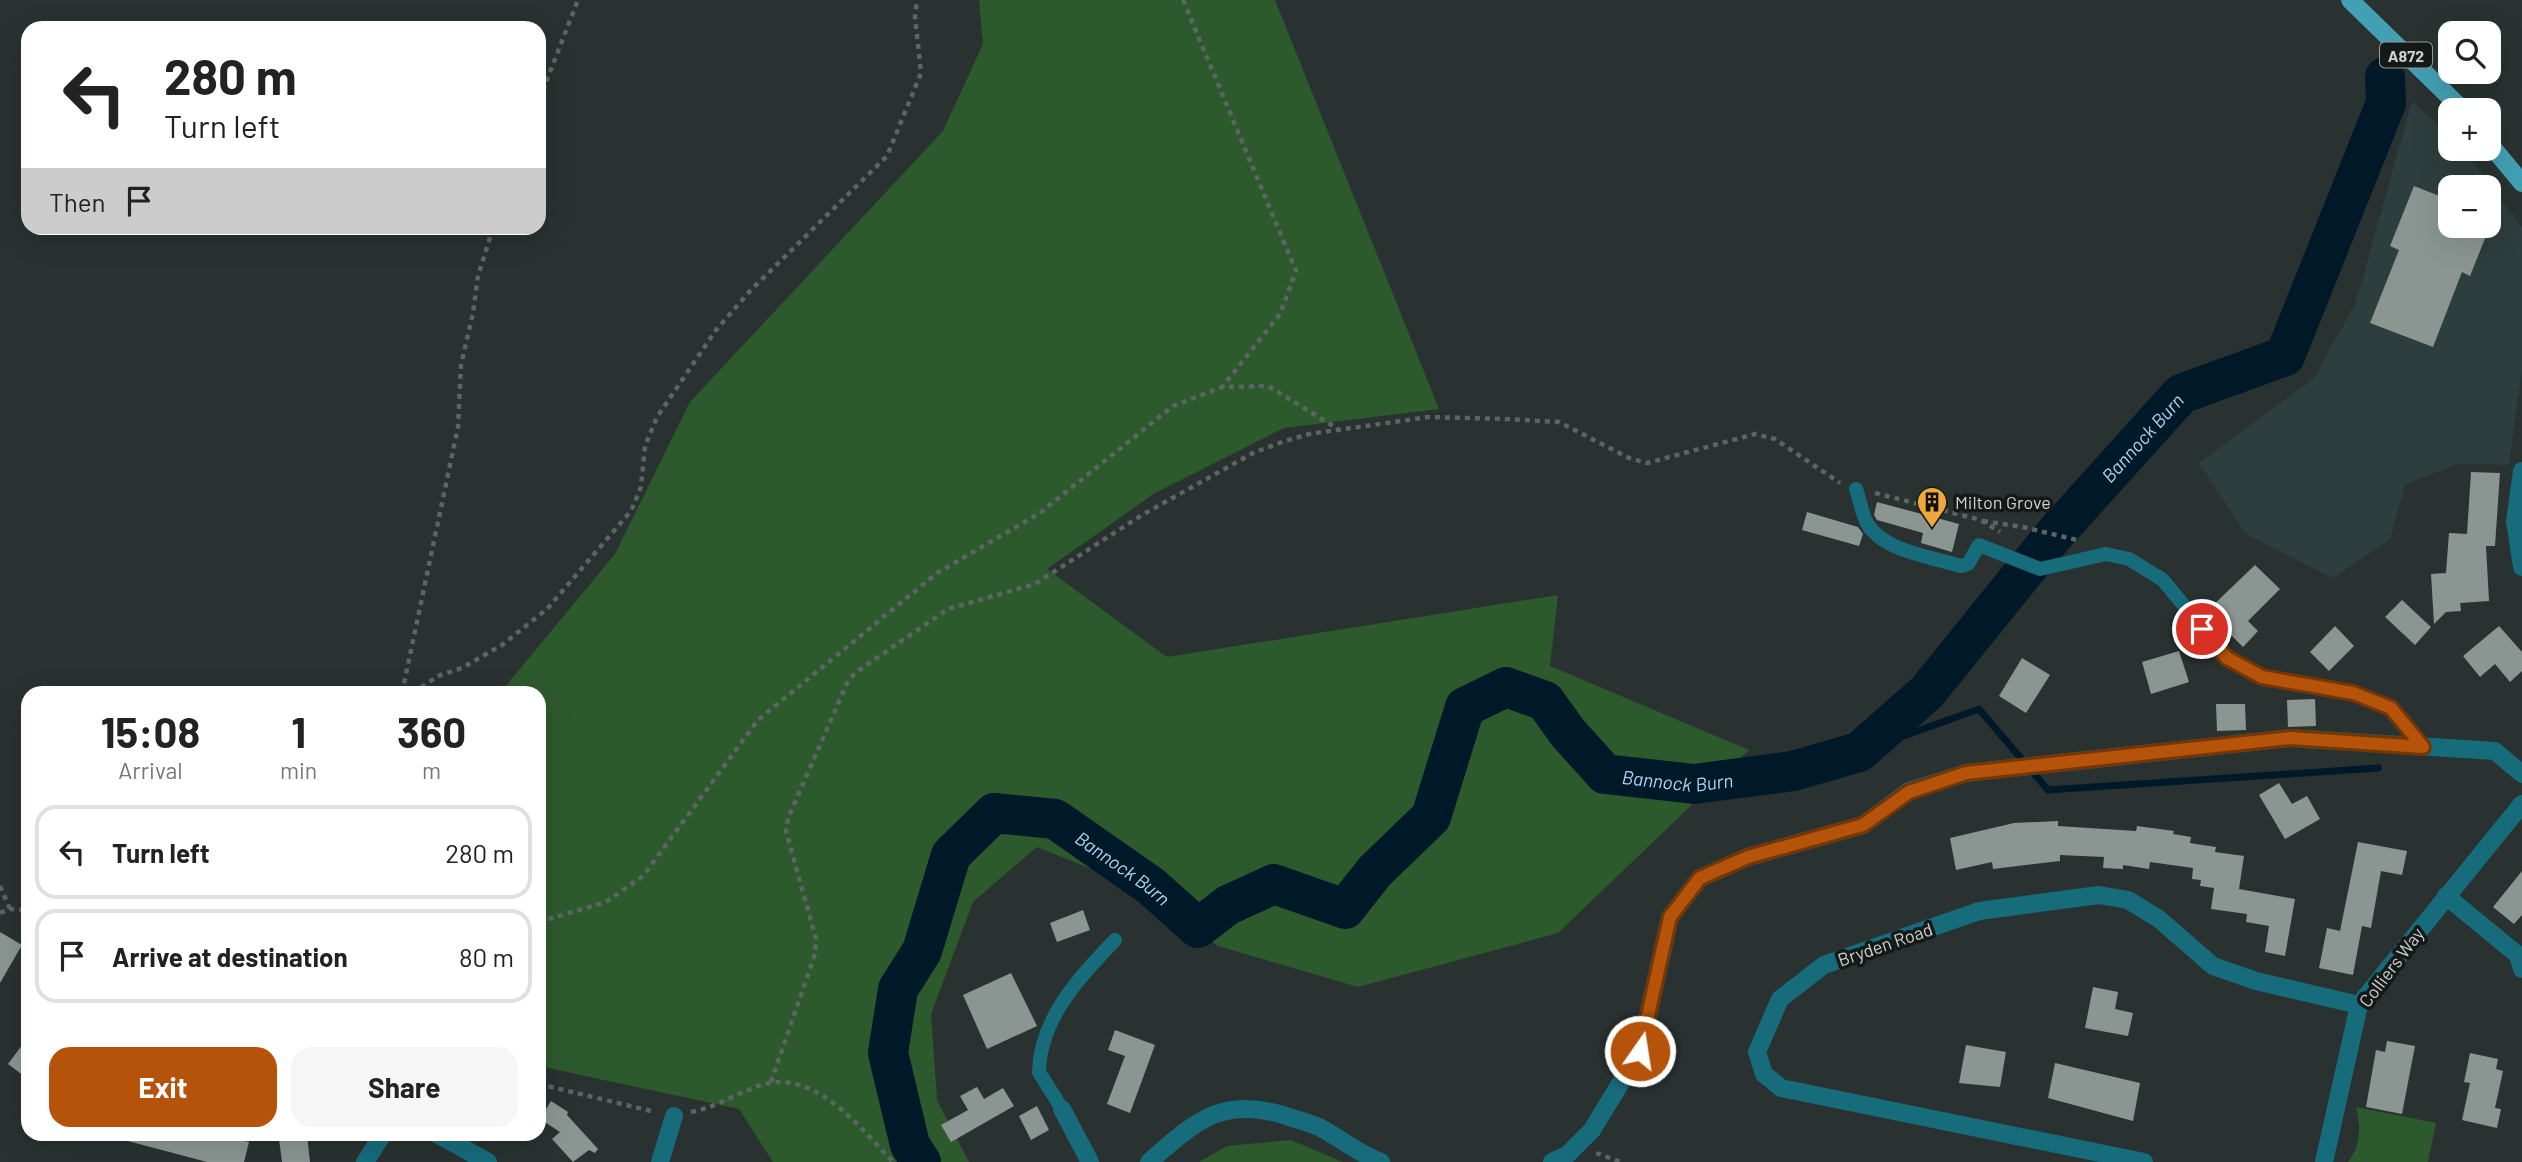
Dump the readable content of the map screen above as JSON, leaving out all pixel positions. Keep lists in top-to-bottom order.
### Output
{
  "streets": {
    "main road": ["A872"],
    "street": ["Bryden Road", "Colliers Way"]
  },
  "crossings": [
    ["Bryden Road", "Colliers Way"]
  ],
  "water": ["Bannock Burn"],
  "places": {
    "building": ["Milton Grove"]
  },
  "page": {
    "map_buttons": ["+", "−"],
    "turn": ["280 m", "Turn left"],
    "then": "Then",
    "eta": [
      "15:08",
      "Arrival",
      "1",
      "min",
      "360",
      "m"
    ],
    "list": [
      {
        "name": "Turn left",
        "value": "280 m"
      },
      {
        "name": "Arrive at destination",
        "value": "80 m"
      }
    ],
    "buttons": ["Exit", "Share"]
  }
}
